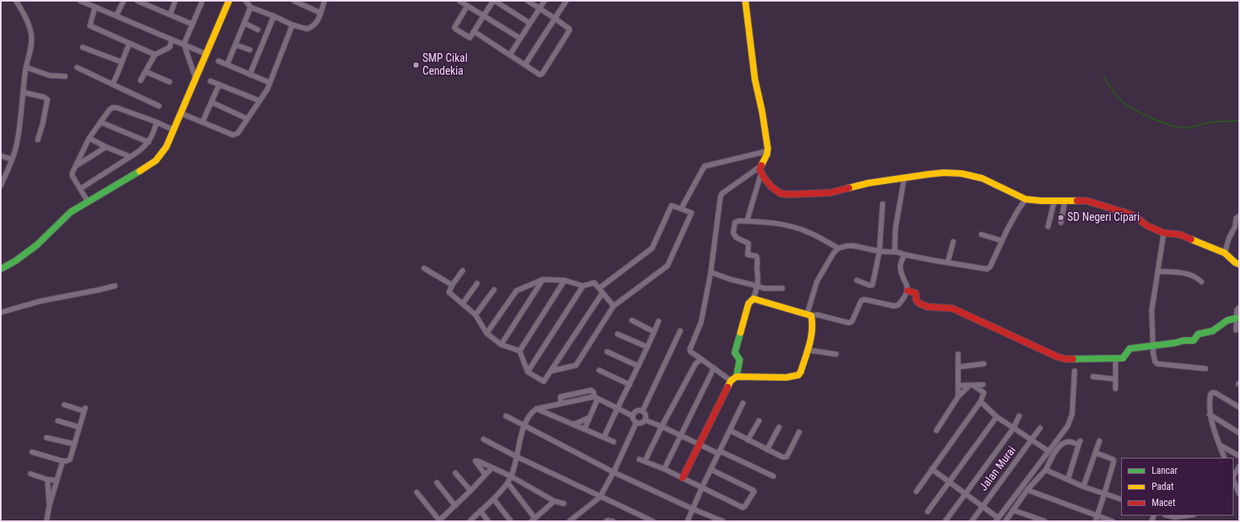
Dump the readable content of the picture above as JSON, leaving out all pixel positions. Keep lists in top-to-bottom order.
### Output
{
  "streets": {
    "street": ["Jalan Murai"]
  },
  "places": ["SMP Cikal Cendekia", "SD Negeri Cipari"],
  "legend": ["Lancar", "Padat", "Macet"]
}
